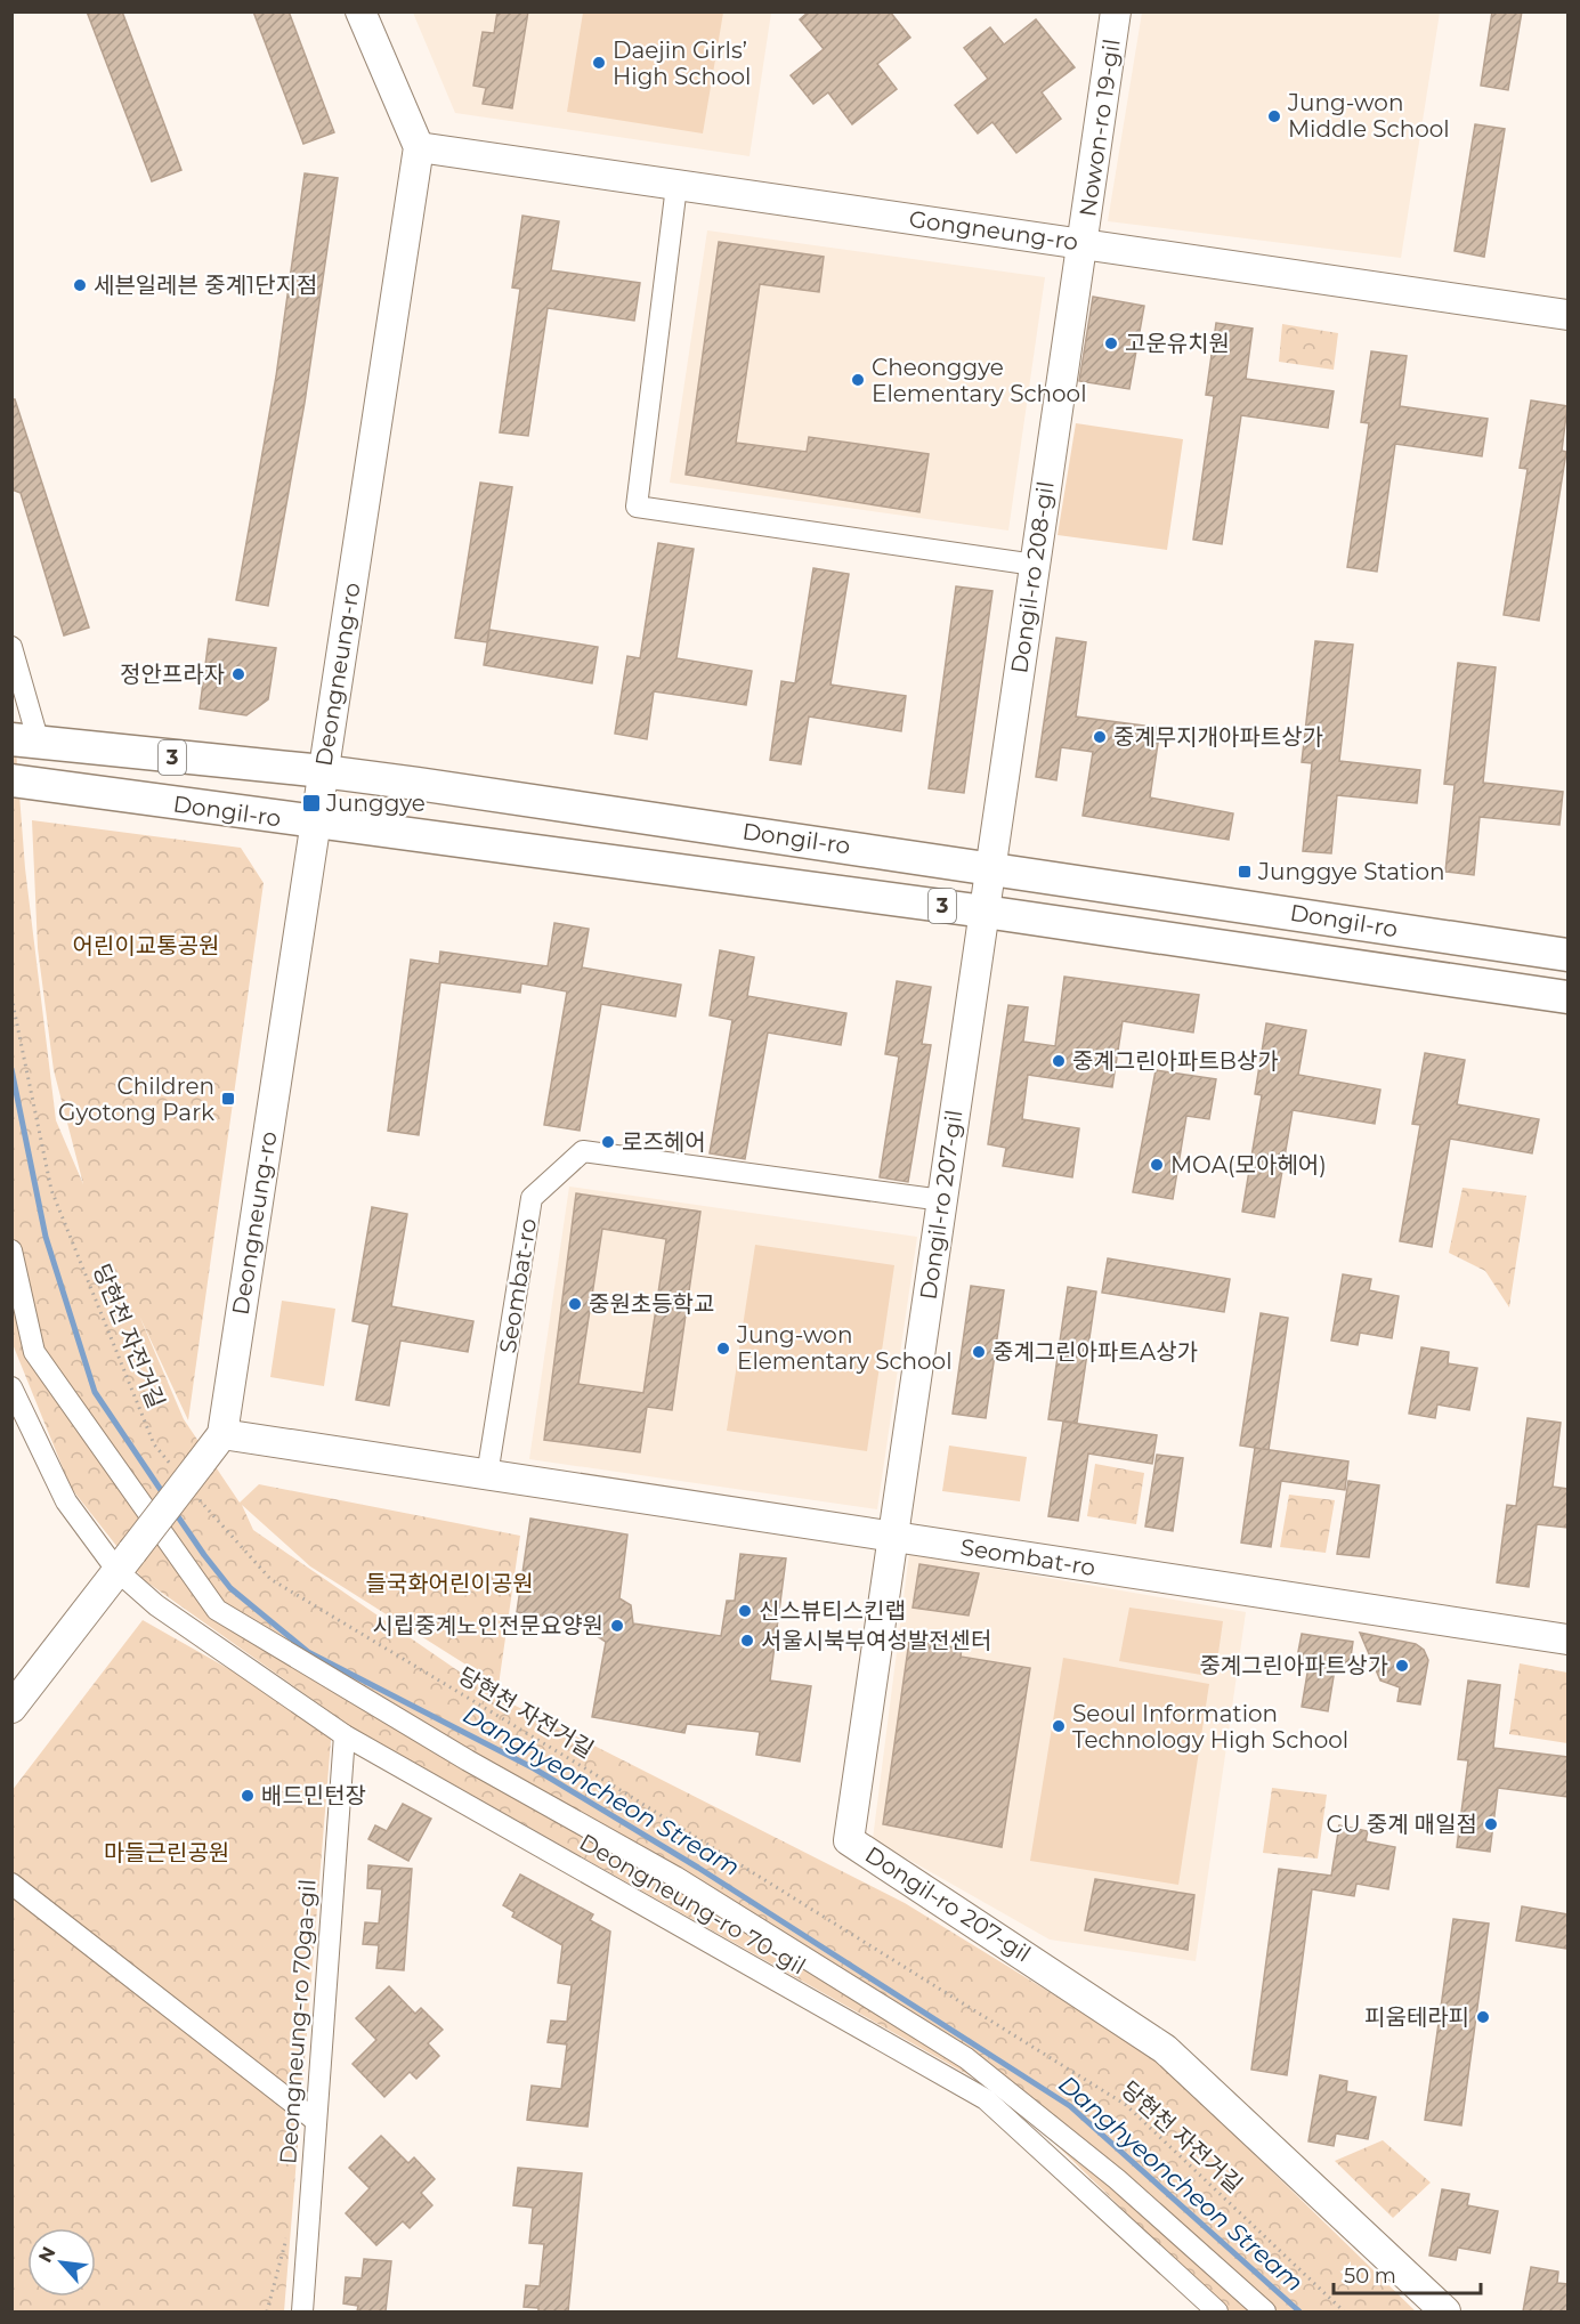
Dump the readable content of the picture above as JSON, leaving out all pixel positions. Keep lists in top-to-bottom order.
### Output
{
  "streets": {
    "main road": ["3", "Dongil-ro"],
    "street": [
      "Nowon-ro 19-gil",
      "Gongneung-ro",
      "Dongil-ro 208-gil",
      "Deongneung-ro",
      "Dongil-ro 207-gil",
      "Seombat-ro",
      "Deongneung-ro 70-gil",
      "Deongneung-ro 70ga-gil"
    ],
    "path": ["당현천 자전거길"]
  },
  "crossings": [
    ["Nowon-ro 19-gil", "Gongneung-ro"],
    ["Nowon-ro 19-gil", "Dongil-ro 208-gil"],
    ["Gongneung-ro", "Dongil-ro 208-gil"],
    ["Gongneung-ro", "Deongneung-ro"],
    ["Dongil-ro 208-gil", "Dongil-ro"],
    ["Dongil-ro 208-gil", "Dongil-ro 207-gil"],
    ["Deongneung-ro", "Dongil-ro"],
    ["Deongneung-ro", "Seombat-ro"],
    ["Deongneung-ro", "당현천 자전거길"],
    ["Deongneung-ro", "Deongneung-ro 70-gil"],
    ["Dongil-ro", "Dongil-ro 207-gil"],
    ["Dongil-ro 207-gil", "Seombat-ro"],
    ["Deongneung-ro 70-gil", "Deongneung-ro 70ga-gil"]
  ],
  "water": ["Danghyeoncheon Stream"],
  "parks": ["어린이교통공원", "들국화어린이공원", "마들근린공원"],
  "places": {
    "other": [
      "Daejin Girls’ High School",
      "Jung-won Middle School",
      "세븐일레븐 중계1단지점",
      "고운유치원",
      "Cheonggye Elementary School",
      "정안프라자",
      "중계무지개아파트상가",
      "중계그린아파트B상가",
      "로즈헤어",
      "MOA(모아헤어)",
      "중원초등학교",
      "Jung-won Elementary School",
      "중계그린아파트A상가",
      "신스뷰티스킨랩",
      "시립중계노인전문요양원",
      "서울시북부여성발전센터",
      "중계그린아파트상가",
      "Seoul Information Technology High School",
      "배드민턴장",
      "CU 중계 매일점",
      "피움테라피"
    ],
    "transit": ["Junggye", "Junggye Station", "Children Gyotong Park"]
  },
  "scale_bar": "50 m",
  "north": "top left"
}
